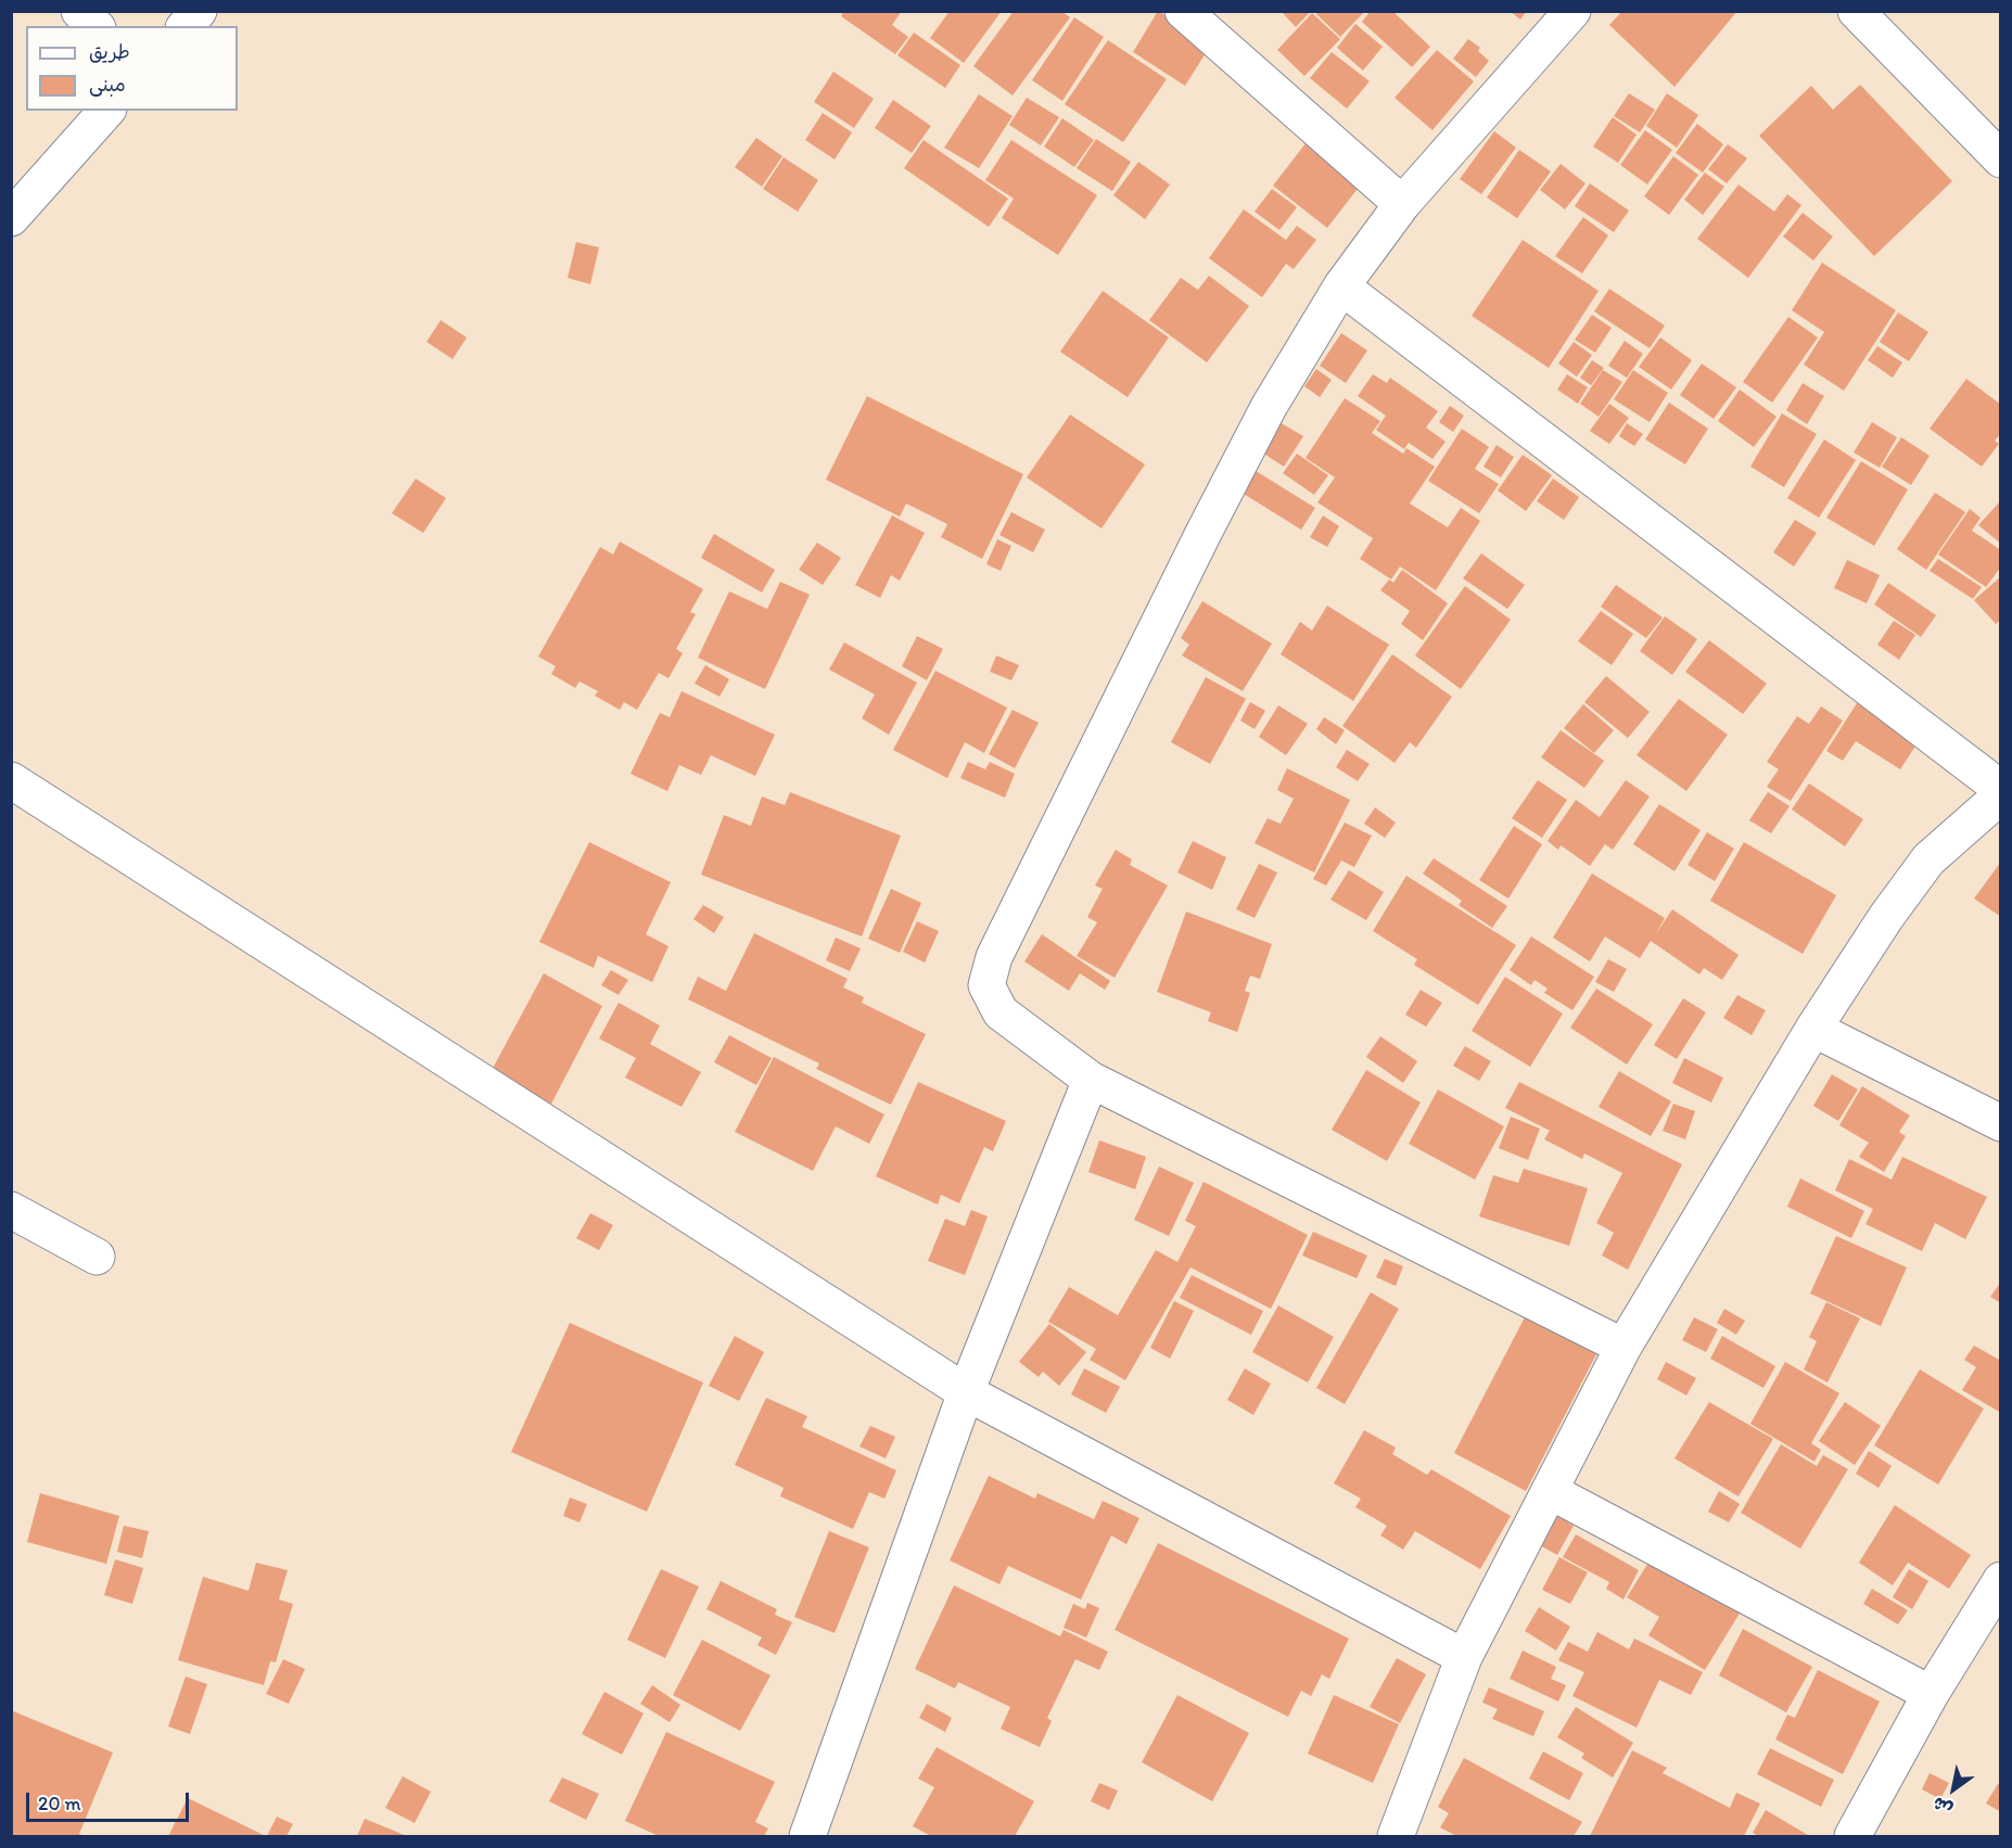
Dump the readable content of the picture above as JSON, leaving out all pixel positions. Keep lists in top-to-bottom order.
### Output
{
  "legend": ["طريق", "مبنى"],
  "scale_bar": "20 m",
  "north": "bottom left"
}
